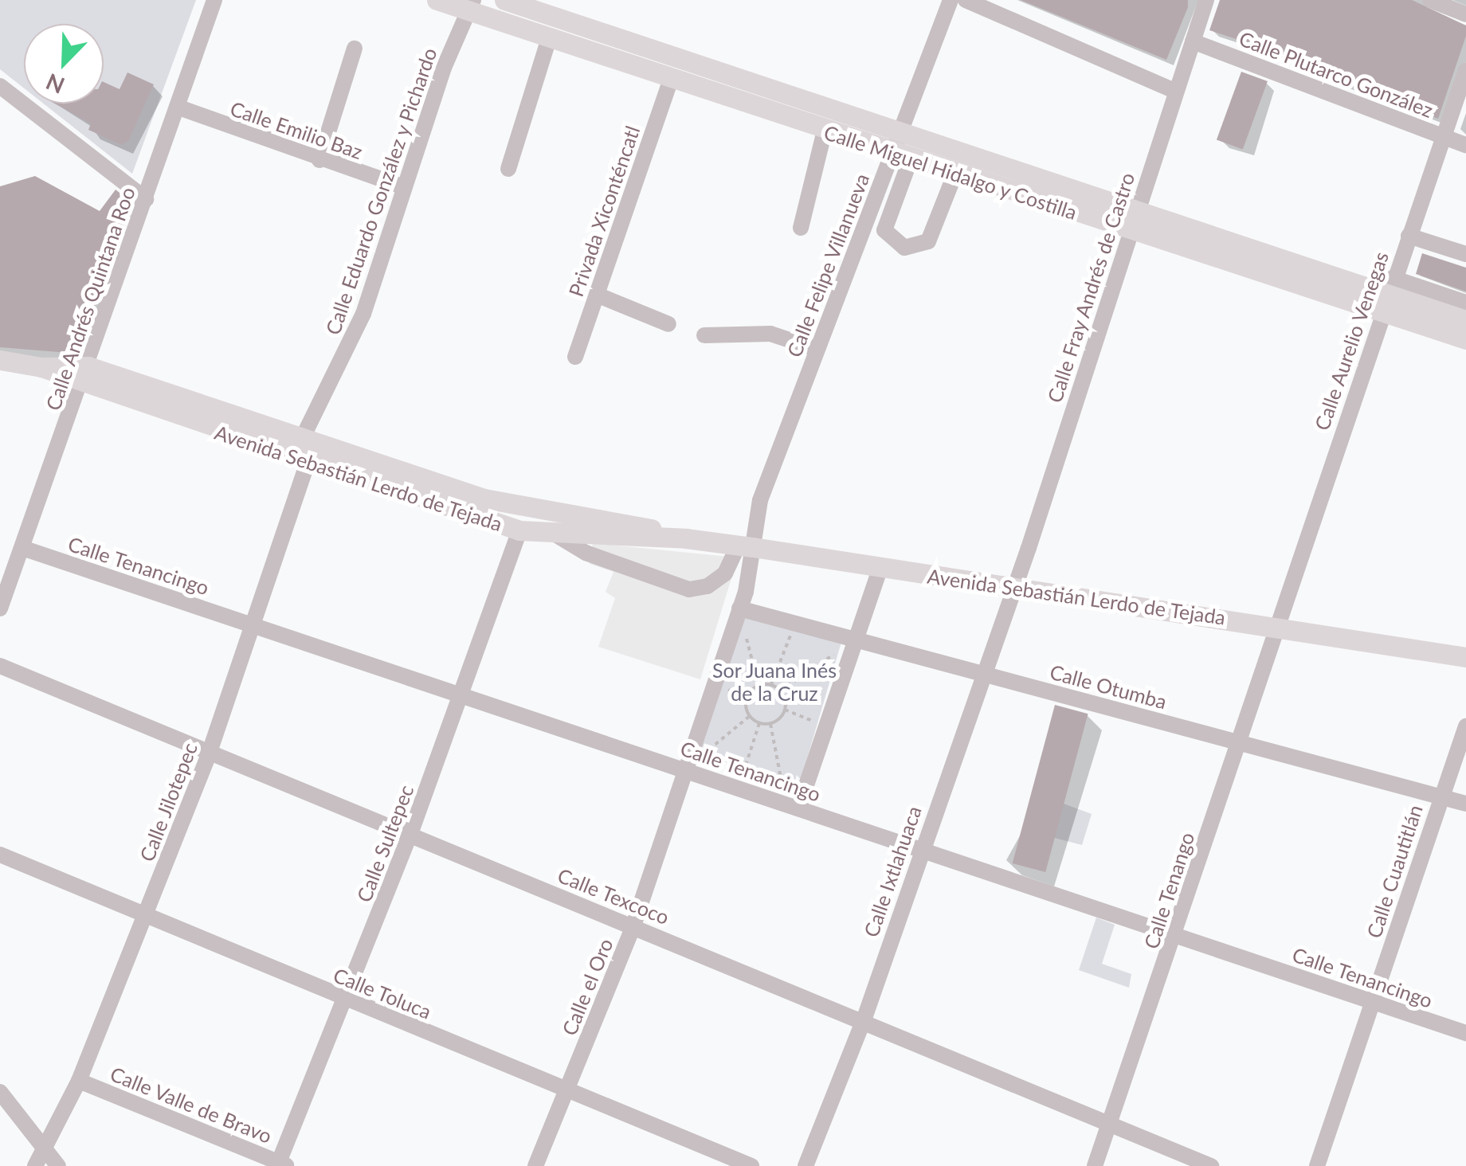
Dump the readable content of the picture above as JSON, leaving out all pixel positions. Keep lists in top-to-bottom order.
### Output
{
  "streets": {
    "main road": ["Calle Miguel Hidalgo y Costilla", "Avenida Sebastián Lerdo de Tejada"],
    "street": [
      "Calle Plutarco González",
      "Calle Emilio Baz",
      "Calle Eduardo González y Pichardo",
      "Privada Xiconténcatl",
      "Calle Felipe Villanueva",
      "Calle Fray Andrés de Castro",
      "Calle Andrés Quintana Roo",
      "Calle Aurelio Venegas",
      "Calle Tenancingo",
      "Calle Otumba",
      "Calle Jilotepec",
      "Calle Sultepec",
      "Calle Ixtlahuaca",
      "Calle Cuautitlán",
      "Calle Tenango",
      "Calle Texcoco",
      "Calle el Oro",
      "Calle Toluca",
      "Calle Valle de Bravo"
    ]
  },
  "crossings": [
    ["Calle Plutarco González", "Calle Fray Andrés de Castro"],
    ["Calle Plutarco González", "Calle Aurelio Venegas"],
    ["Calle Emilio Baz", "Calle Eduardo González y Pichardo"],
    ["Calle Emilio Baz", "Calle Andrés Quintana Roo"],
    ["Calle Miguel Hidalgo y Costilla", "Calle Eduardo González y Pichardo"],
    ["Calle Miguel Hidalgo y Costilla", "Privada Xiconténcatl"],
    ["Calle Miguel Hidalgo y Costilla", "Calle Felipe Villanueva"],
    ["Calle Miguel Hidalgo y Costilla", "Calle Fray Andrés de Castro"],
    ["Calle Miguel Hidalgo y Costilla", "Calle Aurelio Venegas"],
    ["Calle Eduardo González y Pichardo", "Avenida Sebastián Lerdo de Tejada"],
    ["Calle Felipe Villanueva", "Avenida Sebastián Lerdo de Tejada"],
    ["Calle Felipe Villanueva", "Calle el Oro"],
    ["Calle Fray Andrés de Castro", "Avenida Sebastián Lerdo de Tejada"],
    ["Calle Fray Andrés de Castro", "Calle Ixtlahuaca"],
    ["Calle Andrés Quintana Roo", "Avenida Sebastián Lerdo de Tejada"],
    ["Calle Andrés Quintana Roo", "Calle Tenancingo"],
    ["Calle Aurelio Venegas", "Avenida Sebastián Lerdo de Tejada"],
    ["Calle Aurelio Venegas", "Calle Tenango"],
    ["Avenida Sebastián Lerdo de Tejada", "Calle Jilotepec"],
    ["Avenida Sebastián Lerdo de Tejada", "Calle Sultepec"],
    ["Avenida Sebastián Lerdo de Tejada", "Calle Ixtlahuaca"],
    ["Avenida Sebastián Lerdo de Tejada", "Calle Tenango"],
    ["Avenida Sebastián Lerdo de Tejada", "Calle el Oro"],
    ["Calle Tenancingo", "Calle Jilotepec"],
    ["Calle Tenancingo", "Calle Sultepec"],
    ["Calle Tenancingo", "Calle Ixtlahuaca"],
    ["Calle Tenancingo", "Calle Cuautitlán"],
    ["Calle Tenancingo", "Calle Tenango"],
    ["Calle Tenancingo", "Calle el Oro"],
    ["Calle Otumba", "Calle Ixtlahuaca"],
    ["Calle Otumba", "Calle Cuautitlán"],
    ["Calle Otumba", "Calle Tenango"],
    ["Calle Otumba", "Calle el Oro"],
    ["Calle Jilotepec", "Calle Texcoco"],
    ["Calle Jilotepec", "Calle Toluca"],
    ["Calle Jilotepec", "Calle Valle de Bravo"],
    ["Calle Sultepec", "Calle Texcoco"],
    ["Calle Sultepec", "Calle Toluca"],
    ["Calle Sultepec", "Calle Valle de Bravo"],
    ["Calle Ixtlahuaca", "Calle Texcoco"],
    ["Calle Tenango", "Calle Texcoco"],
    ["Calle Texcoco", "Calle el Oro"],
    ["Calle el Oro", "Calle Toluca"]
  ],
  "parks": ["Sor Juana Inés de la Cruz"],
  "north": "bottom left"
}
